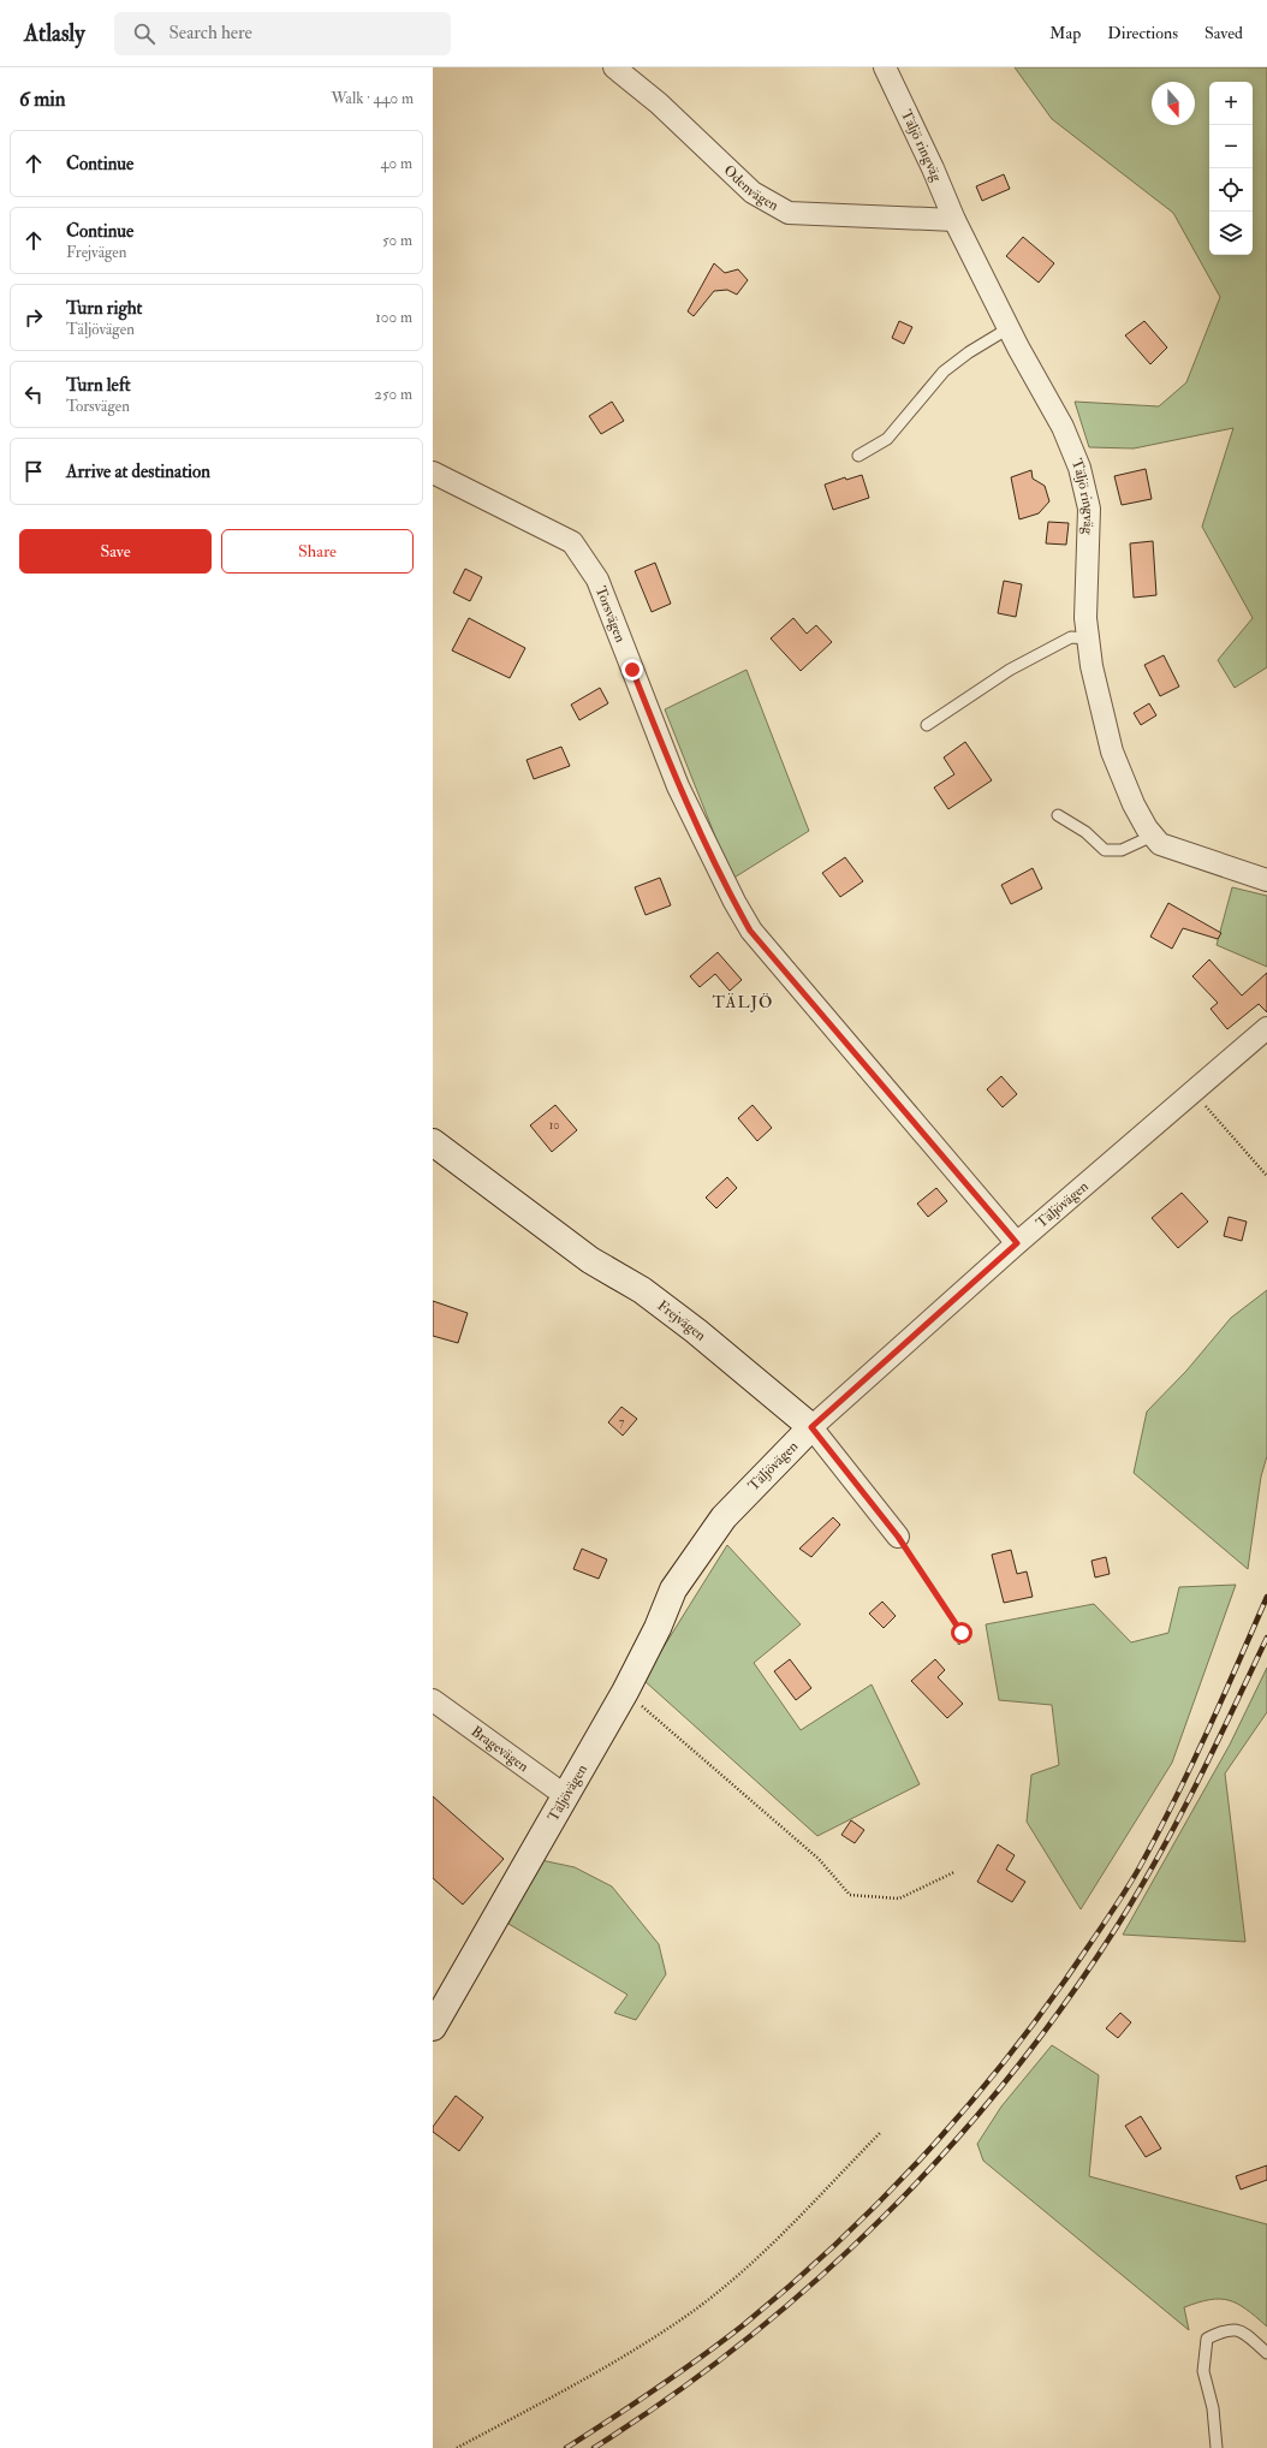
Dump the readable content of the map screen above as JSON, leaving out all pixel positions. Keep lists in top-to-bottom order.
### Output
{
  "streets": {
    "street": [
      "Täljö ringväg",
      "Odenvägen",
      "Torsvägen",
      "Täljövägen",
      "Frejvägen",
      "Bragevägen"
    ]
  },
  "crossings": [
    ["Täljö ringväg", "Odenvägen"],
    ["Torsvägen", "Täljövägen"],
    ["Täljövägen", "Frejvägen"],
    ["Täljövägen", "Bragevägen"]
  ],
  "districts": ["TÄLJÖ"],
  "house_numbers": ["10", "7"],
  "north": "bottom",
  "page": {
    "header": "Atlasly",
    "search": "Search here",
    "nav": ["Map", "Directions", "Saved"],
    "heading": ["6 min", "Walk · 440 m"],
    "map_buttons": ["+", "−"],
    "list": [
      ["Continue", "40 m"],
      ["Continue", "Frejvägen", "50 m"],
      ["Turn right", "Täljövägen", "100 m"],
      ["Turn left", "Torsvägen", "250 m"],
      "Arrive at destination"
    ],
    "buttons": ["Save", "Share"]
  }
}
